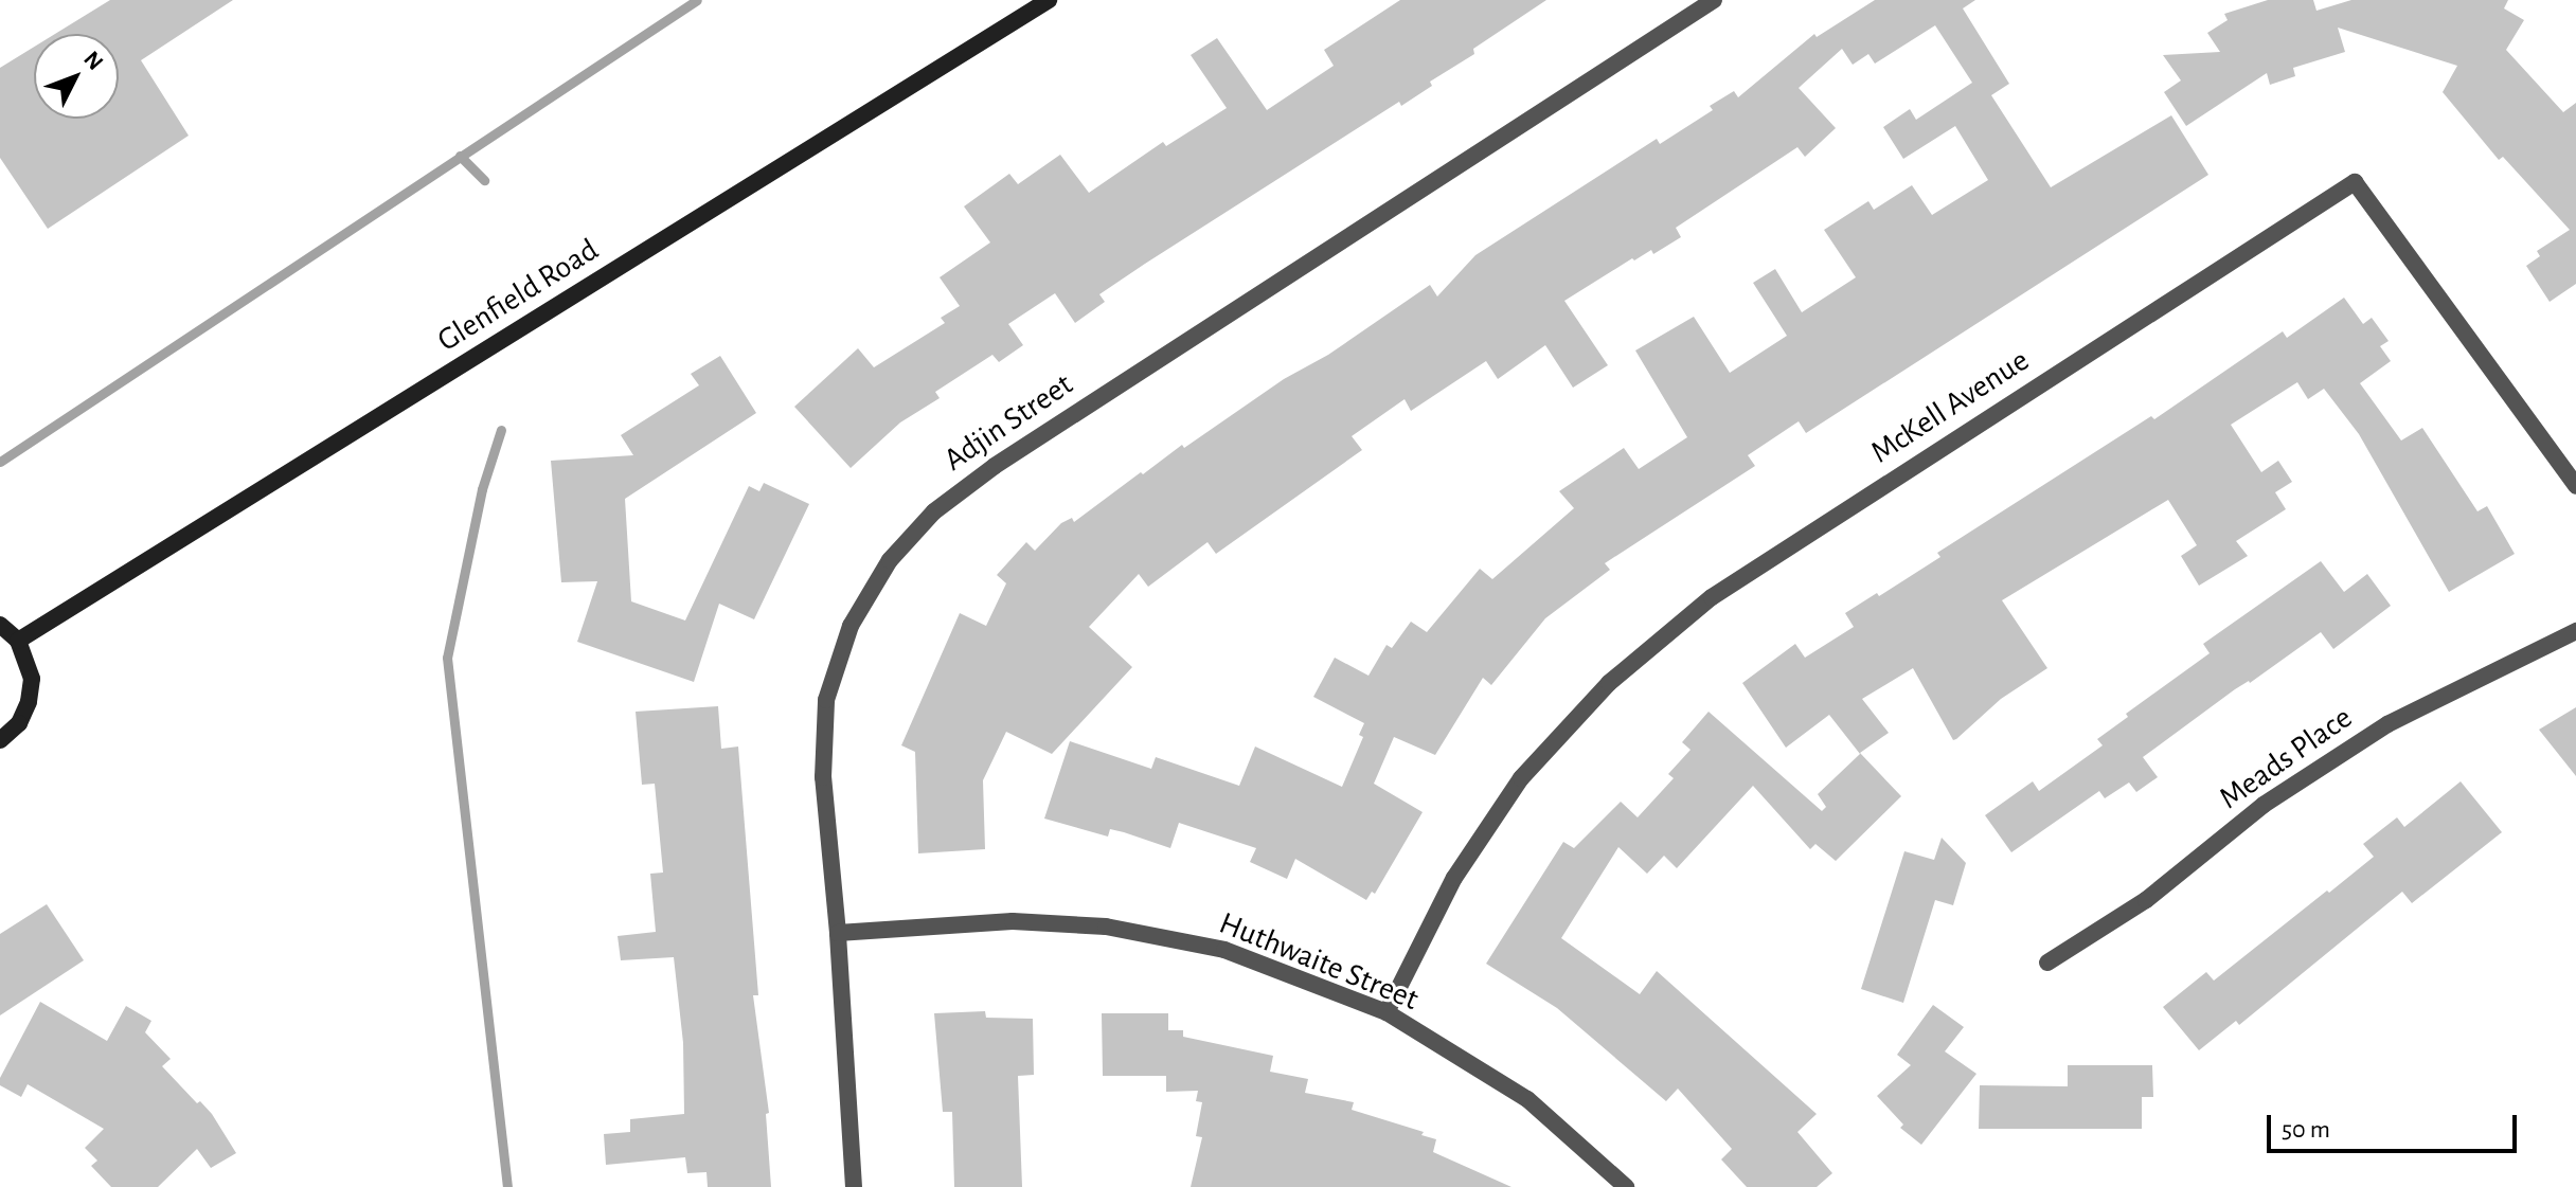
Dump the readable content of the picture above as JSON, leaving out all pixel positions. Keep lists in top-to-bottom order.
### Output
{
  "streets": {
    "main road": ["Glenfield Road"],
    "street": [
      "McKell Avenue",
      "Adjin Street",
      "Meads Place",
      "Huthwaite Street"
    ]
  },
  "crossings": [
    ["McKell Avenue", "Huthwaite Street"],
    ["Adjin Street", "Huthwaite Street"]
  ],
  "scale_bar": "50 m",
  "north": "top right"
}
